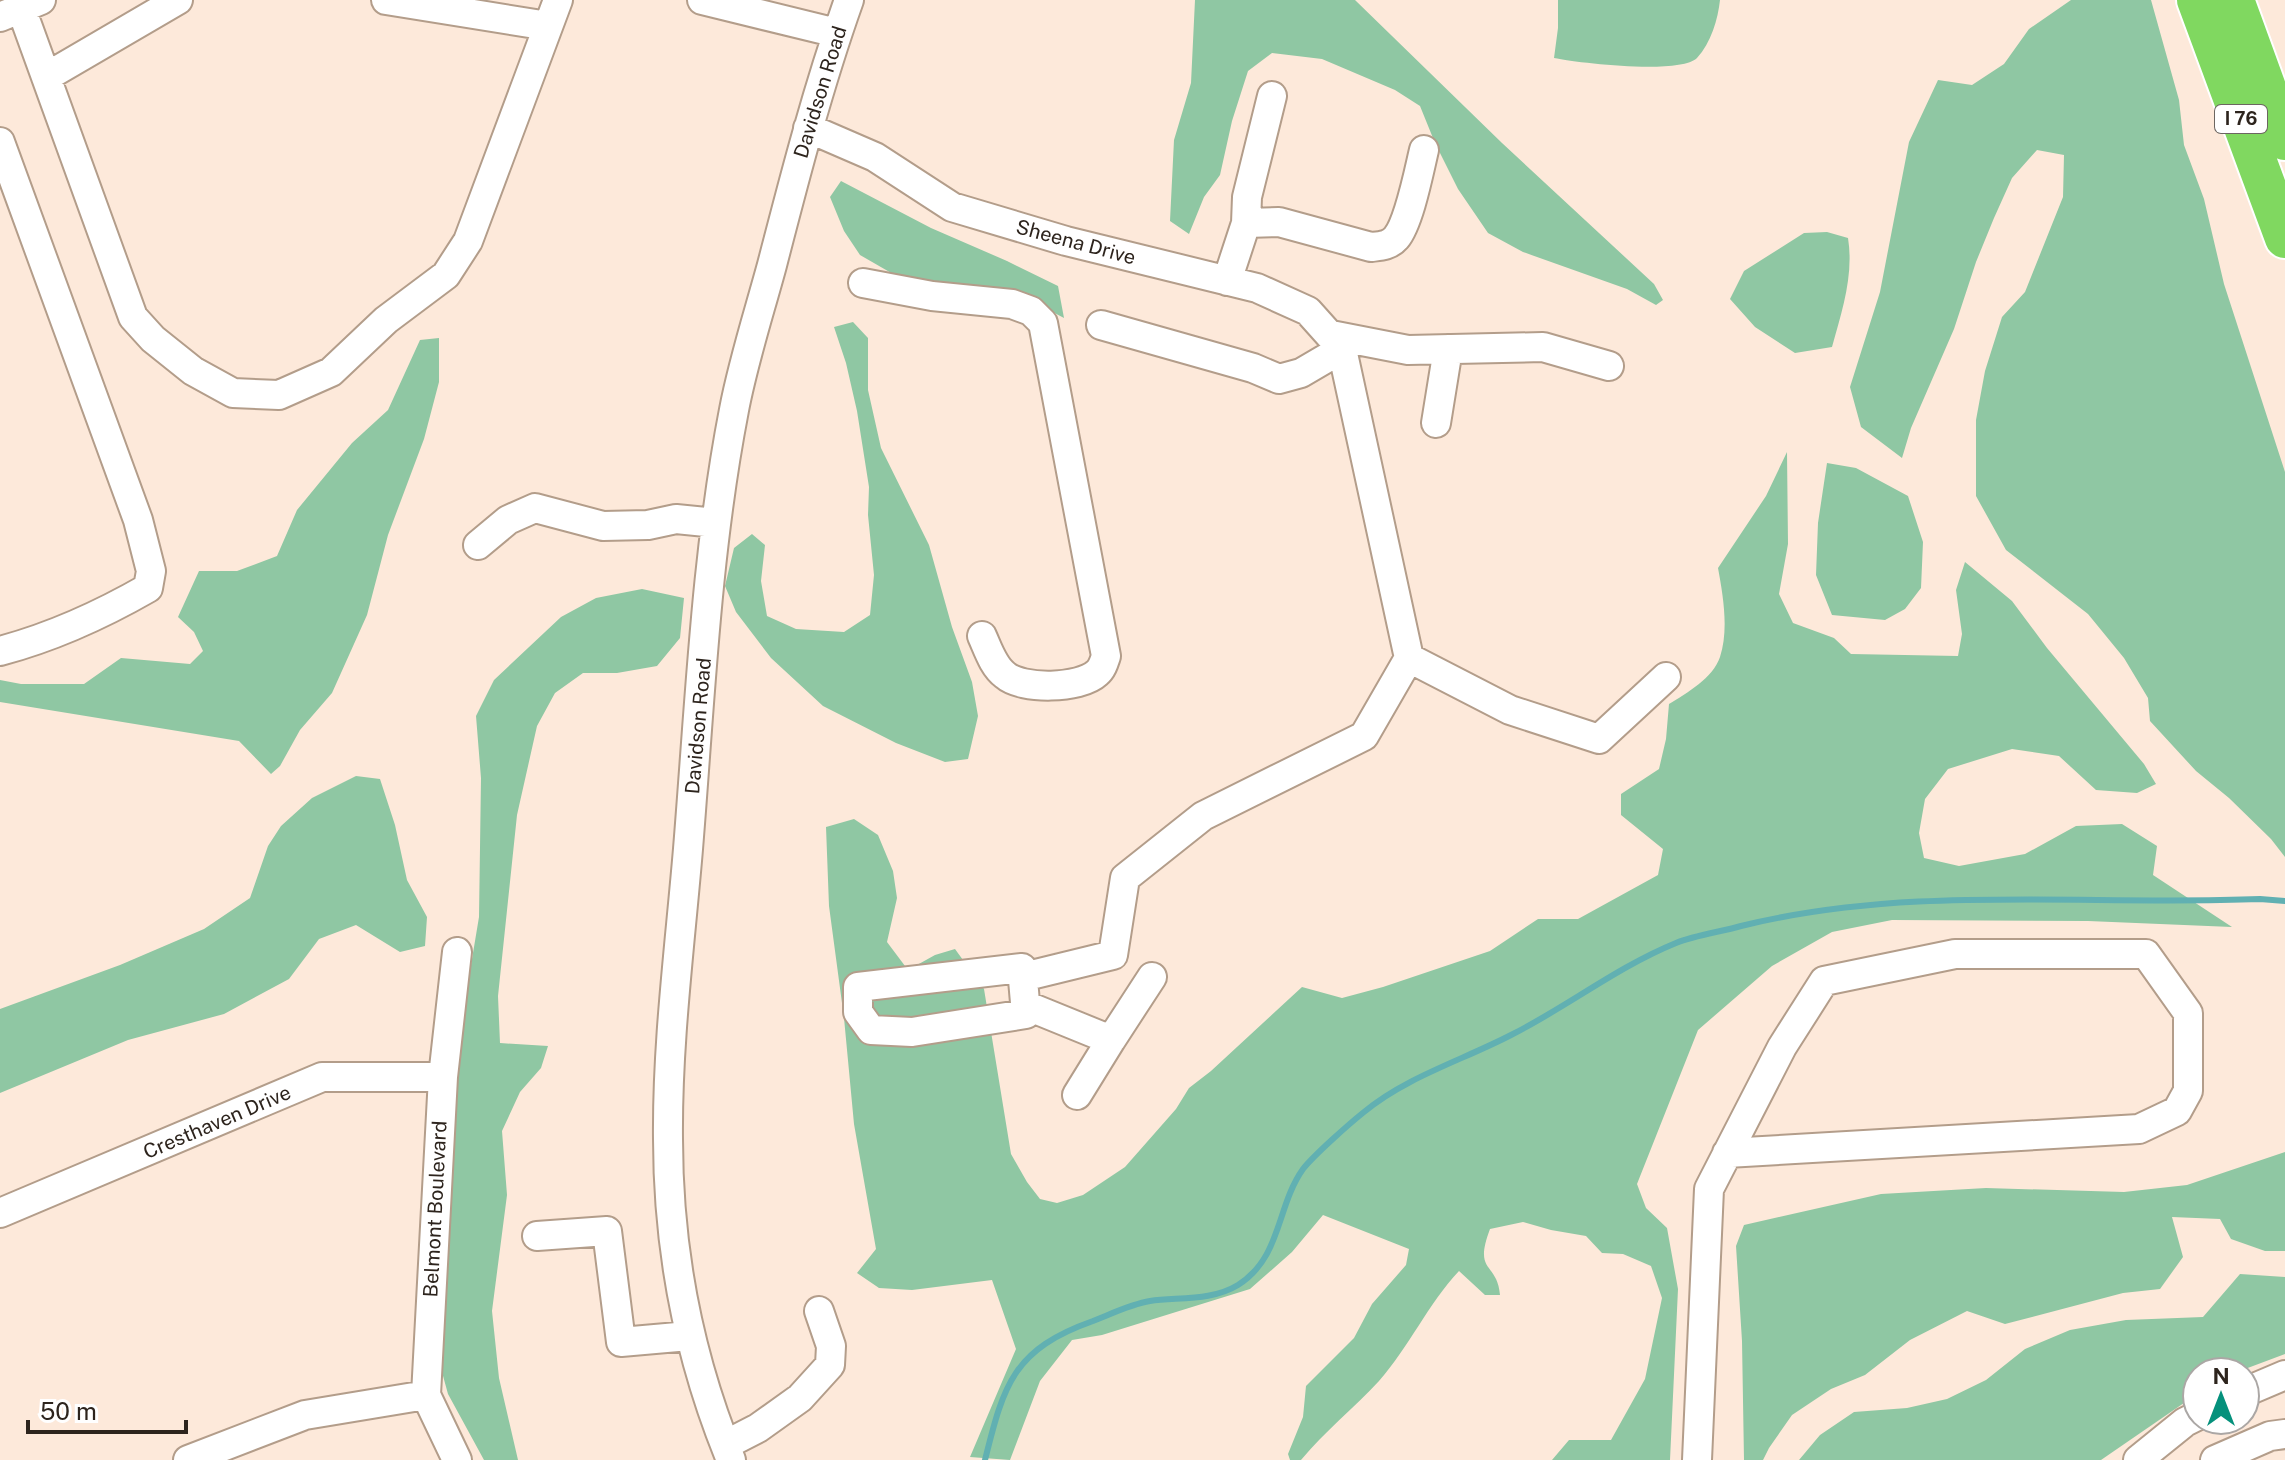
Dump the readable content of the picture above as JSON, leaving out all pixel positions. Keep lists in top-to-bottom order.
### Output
{
  "streets": {
    "highway": ["I 76"],
    "street": [
      "Davidson Road",
      "Sheena Drive",
      "Cresthaven Drive",
      "Belmont Boulevard"
    ]
  },
  "crossings": [
    ["Davidson Road", "Sheena Drive"],
    ["Cresthaven Drive", "Belmont Boulevard"]
  ],
  "scale_bar": "50 m",
  "north": "top"
}
